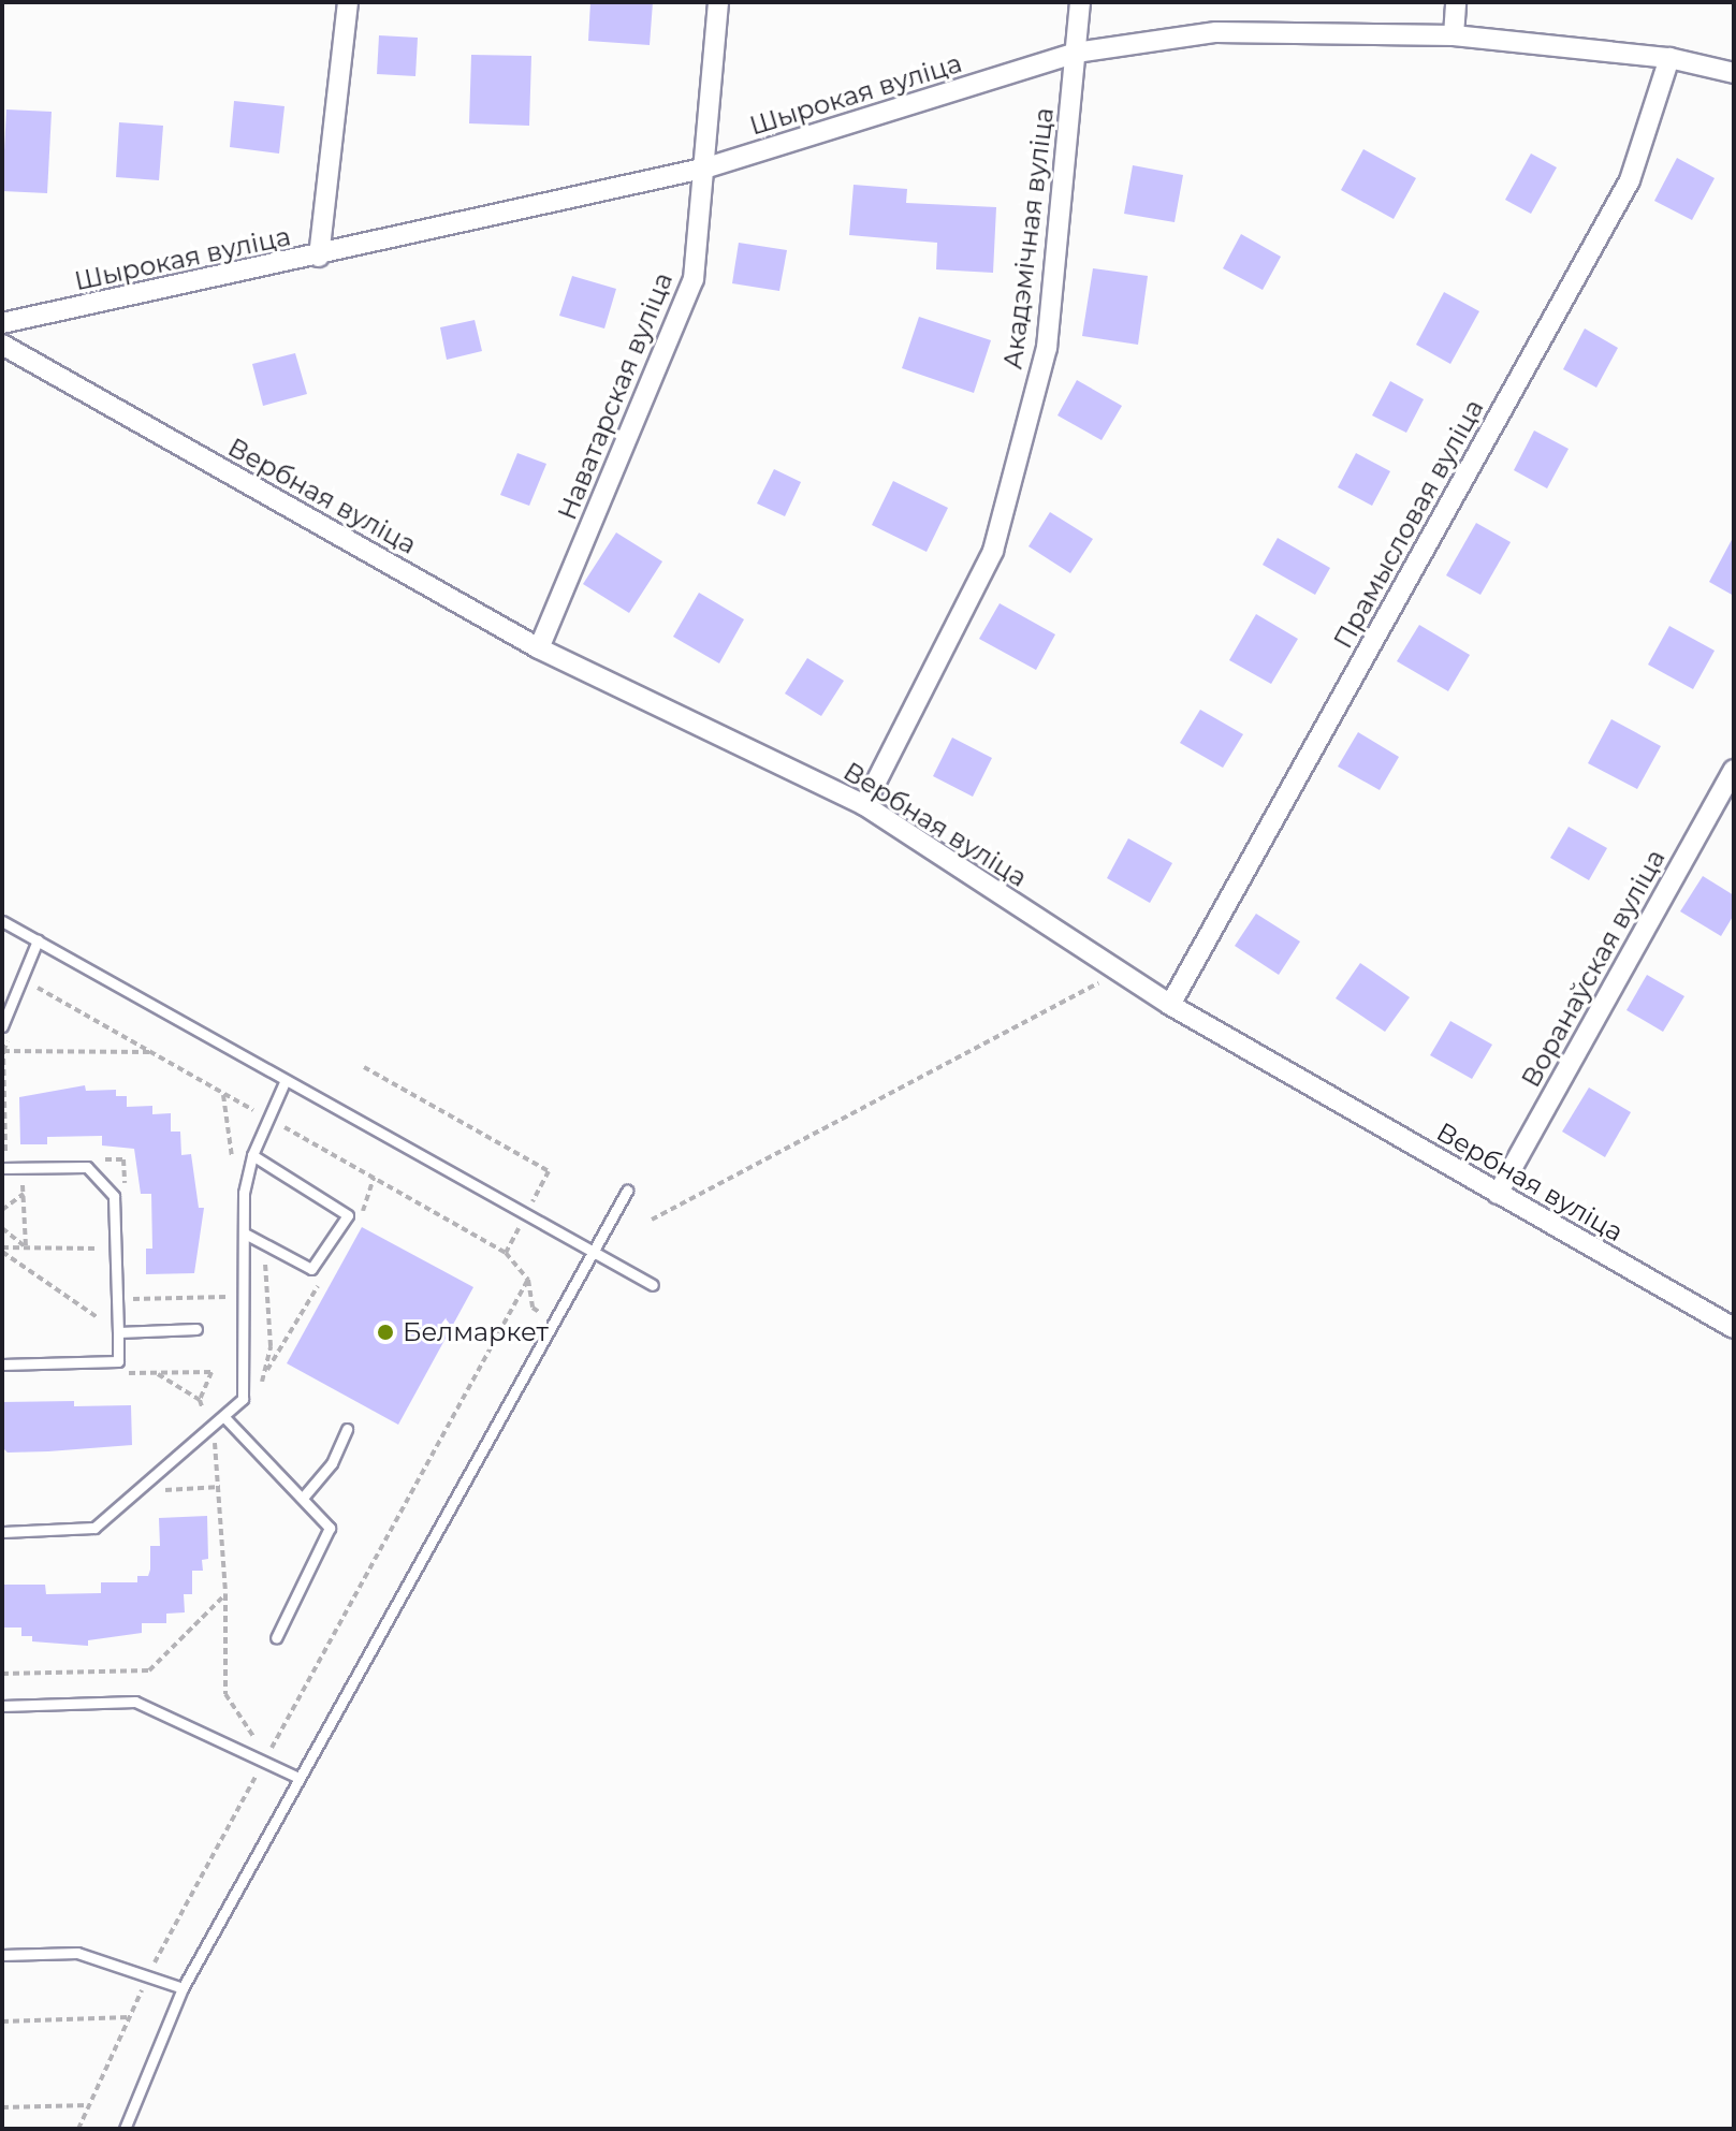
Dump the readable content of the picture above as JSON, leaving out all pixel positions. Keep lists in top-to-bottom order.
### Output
{
  "streets": {
    "street": [
      "Шырокая вуліца",
      "Акадэмічная вуліца",
      "Наватарская вуліца",
      "Вербная вуліца",
      "Прамысловая вуліца",
      "Воранаўская вуліца"
    ]
  },
  "crossings": [
    ["Шырокая вуліца", "Акадэмічная вуліца"],
    ["Шырокая вуліца", "Наватарская вуліца"],
    ["Шырокая вуліца", "Прамысловая вуліца"],
    ["Акадэмічная вуліца", "Вербная вуліца"],
    ["Наватарская вуліца", "Вербная вуліца"],
    ["Вербная вуліца", "Прамысловая вуліца"],
    ["Вербная вуліца", "Воранаўская вуліца"]
  ],
  "places": ["Белмаркет"]
}
